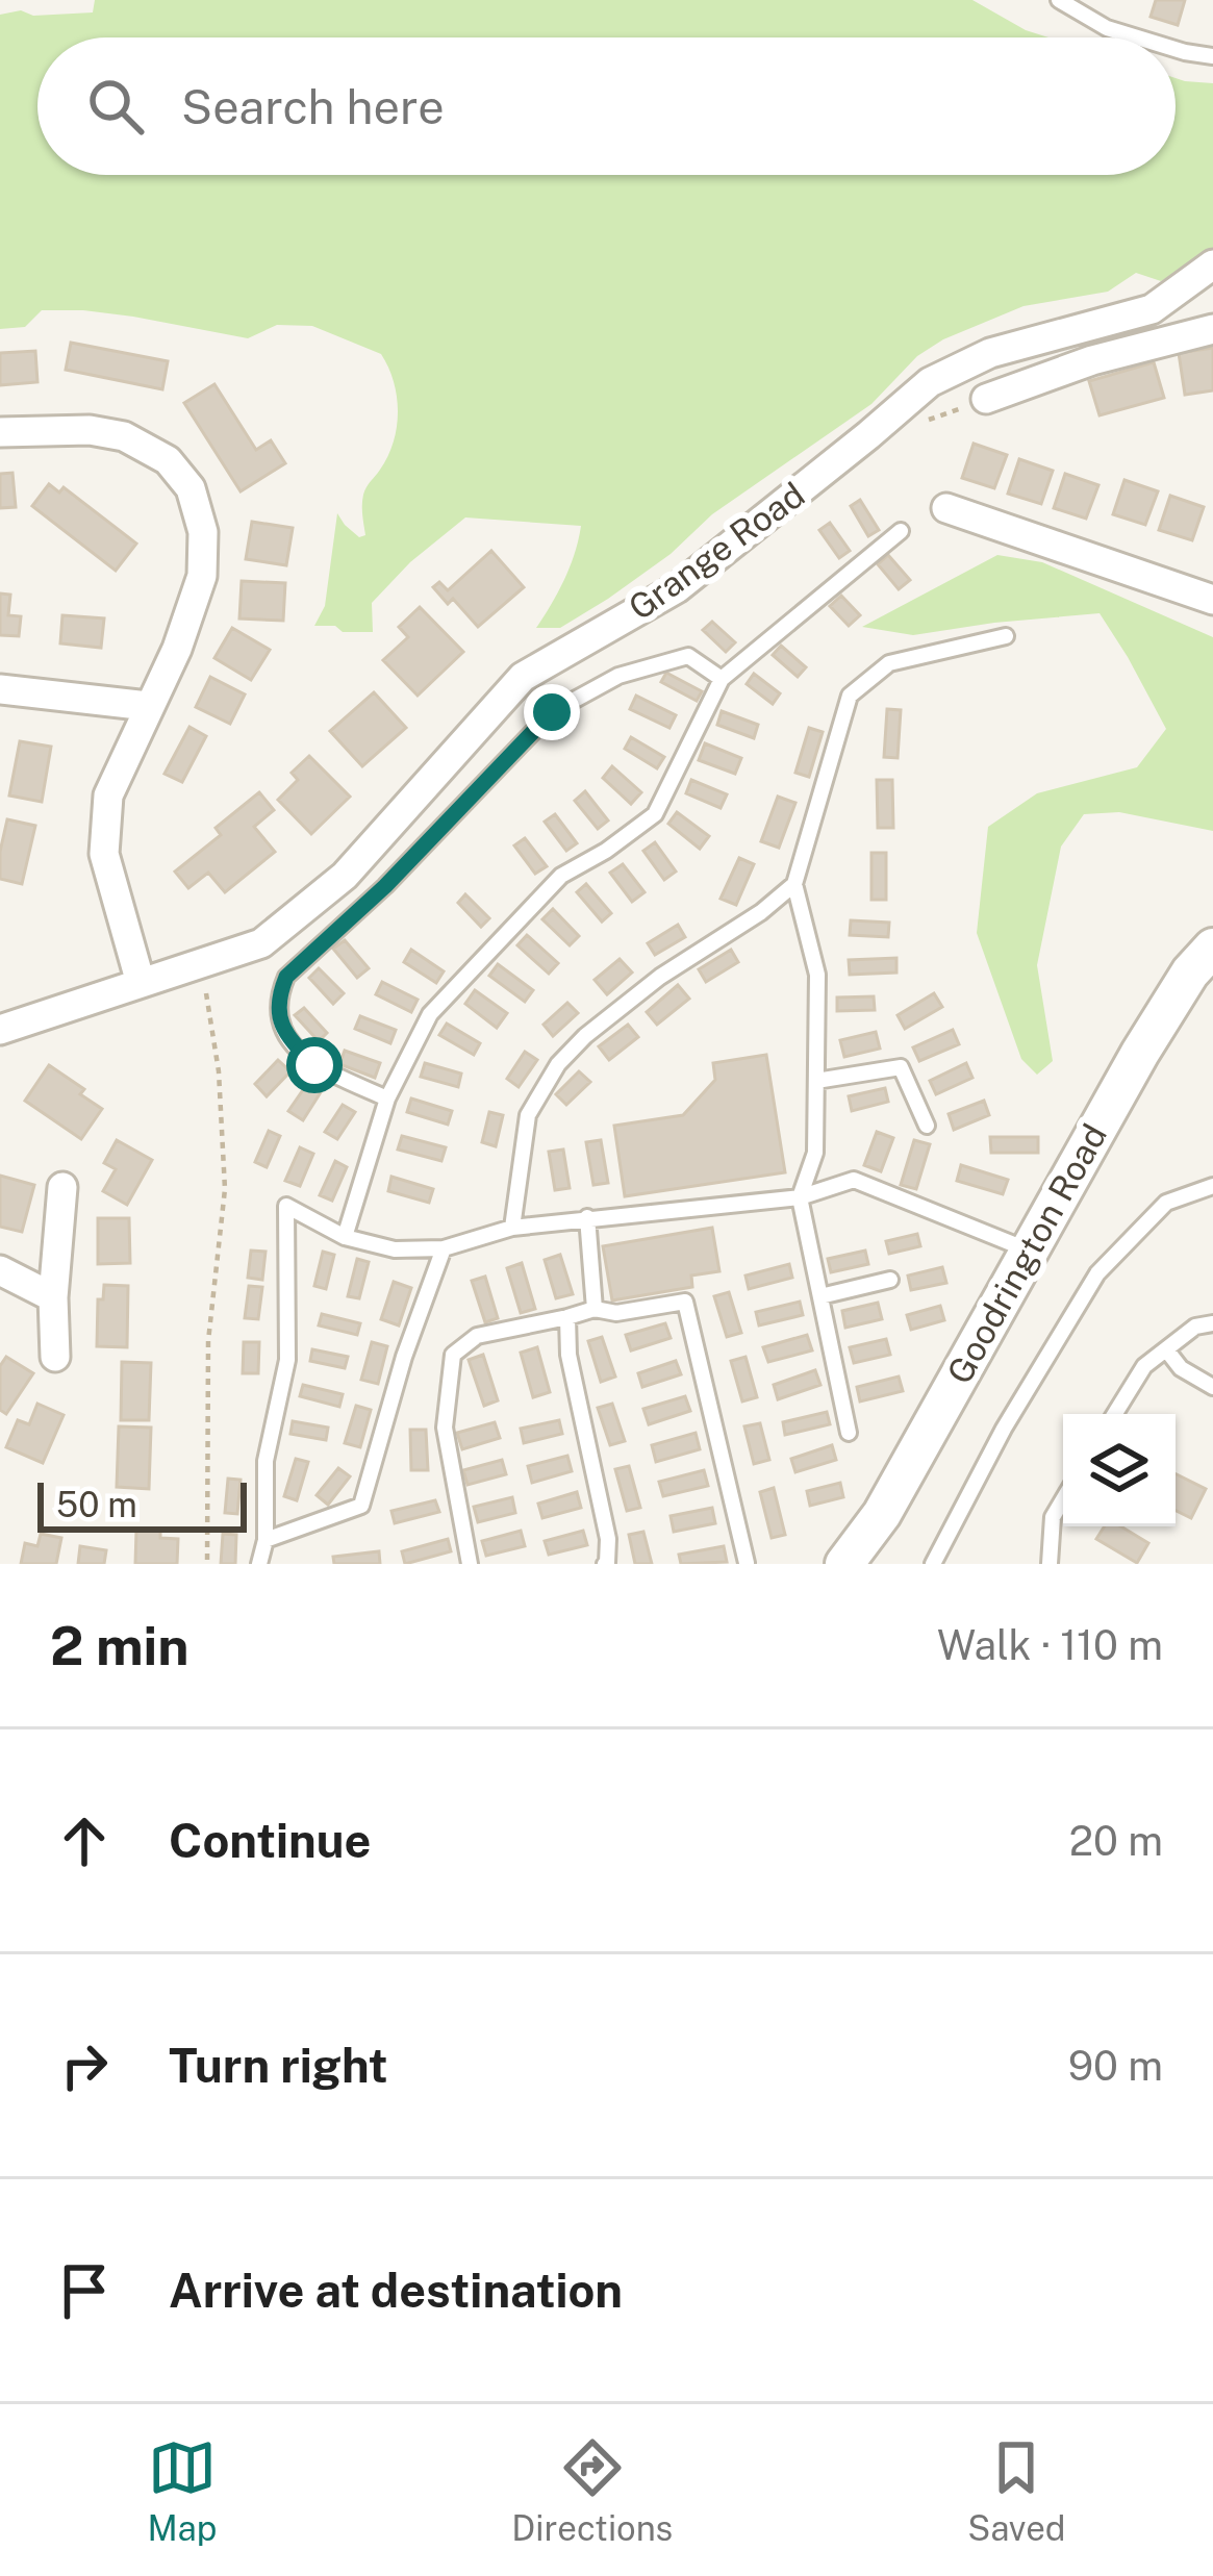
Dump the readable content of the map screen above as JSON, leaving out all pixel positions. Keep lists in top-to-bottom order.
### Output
{
  "streets": {
    "street": ["Grange Road", "Goodrington Road"]
  },
  "scale_bar": "50 m",
  "page": {
    "search": "Search here",
    "scale": "50 m",
    "heading": ["2 min", "Walk · 110 m"],
    "list": [
      ["Continue", "20 m"],
      ["Turn right", "90 m"],
      "Arrive at destination"
    ],
    "nav": ["Map", "Directions", "Saved"]
  }
}
